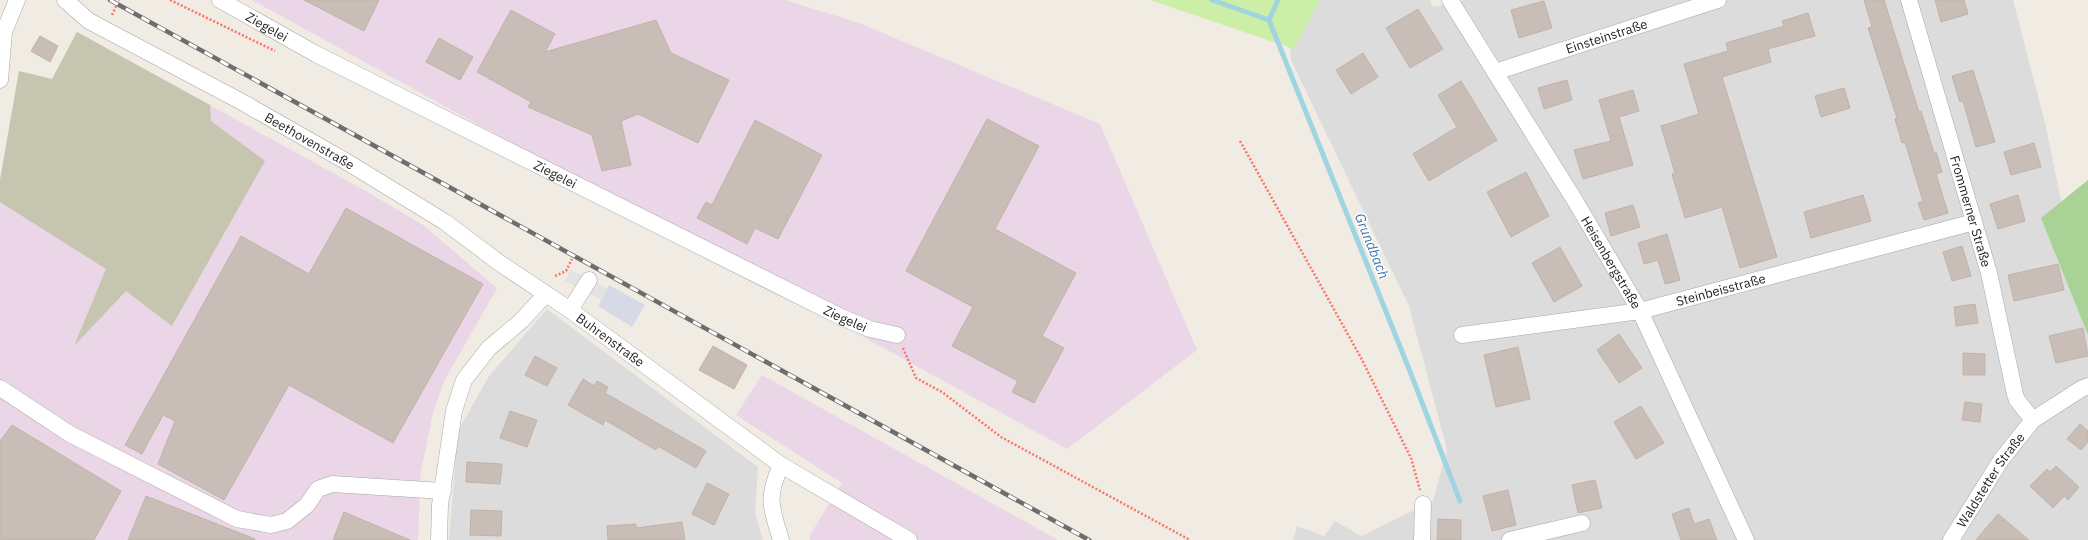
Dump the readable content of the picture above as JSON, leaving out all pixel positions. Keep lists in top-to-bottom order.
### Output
{
  "streets": {
    "street": [
      "Ziegelei",
      "Einsteinstraße",
      "Beethovenstraße",
      "Frommerner Straße",
      "Heisenbergstraße",
      "Steinbeisstraße",
      "Buhrenstraße",
      "Waldstetter Straße"
    ]
  },
  "crossings": [
    ["Einsteinstraße", "Heisenbergstraße"],
    ["Beethovenstraße", "Buhrenstraße"],
    ["Frommerner Straße", "Steinbeisstraße"],
    ["Frommerner Straße", "Waldstetter Straße"],
    ["Heisenbergstraße", "Steinbeisstraße"]
  ],
  "water": ["Grundbach"]
}
